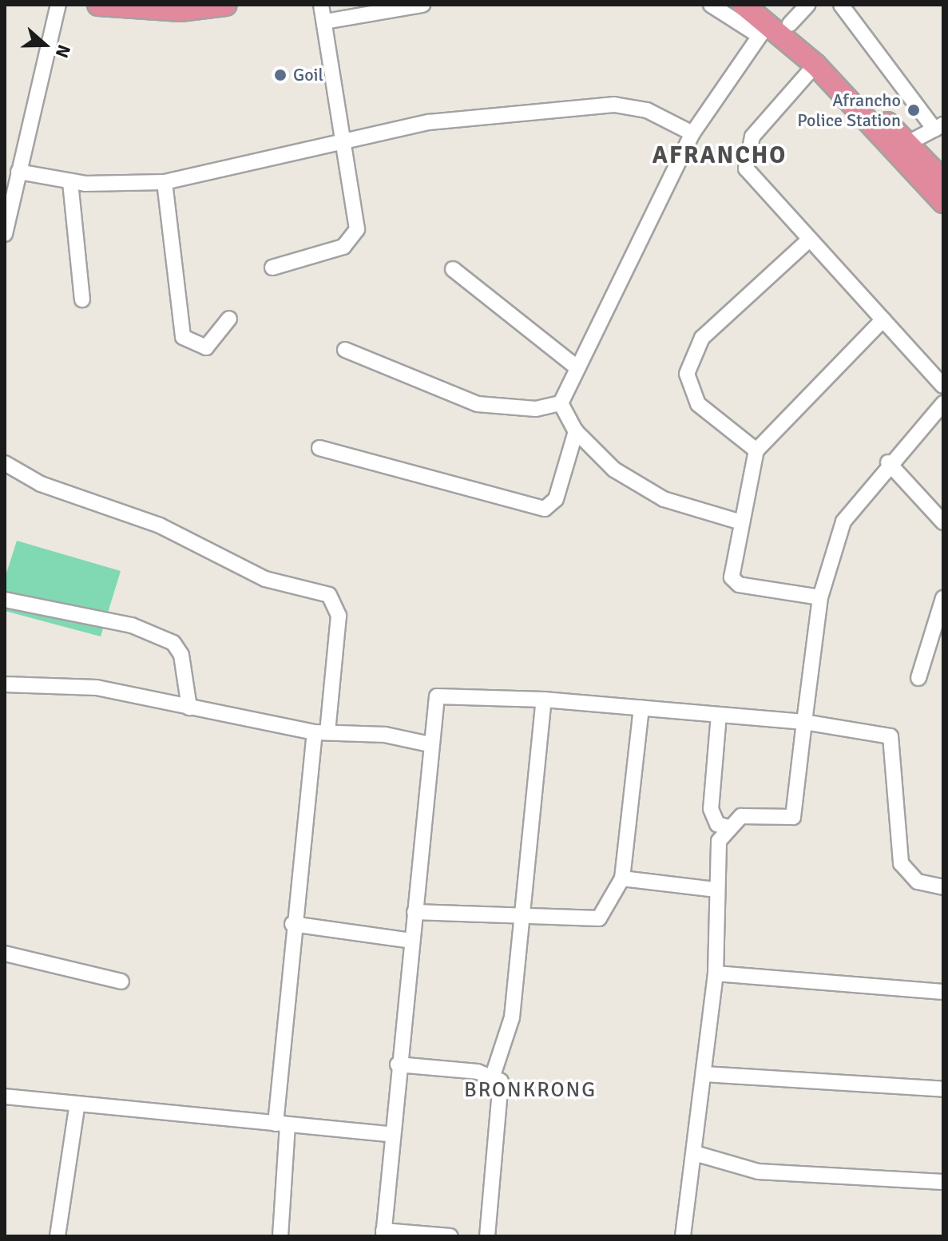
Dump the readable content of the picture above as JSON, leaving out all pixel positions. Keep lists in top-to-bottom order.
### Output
{
  "districts": ["AFRANCHO", "BRONKRONG"],
  "places": ["Goil", "Afrancho Police Station"],
  "north": "right"
}
